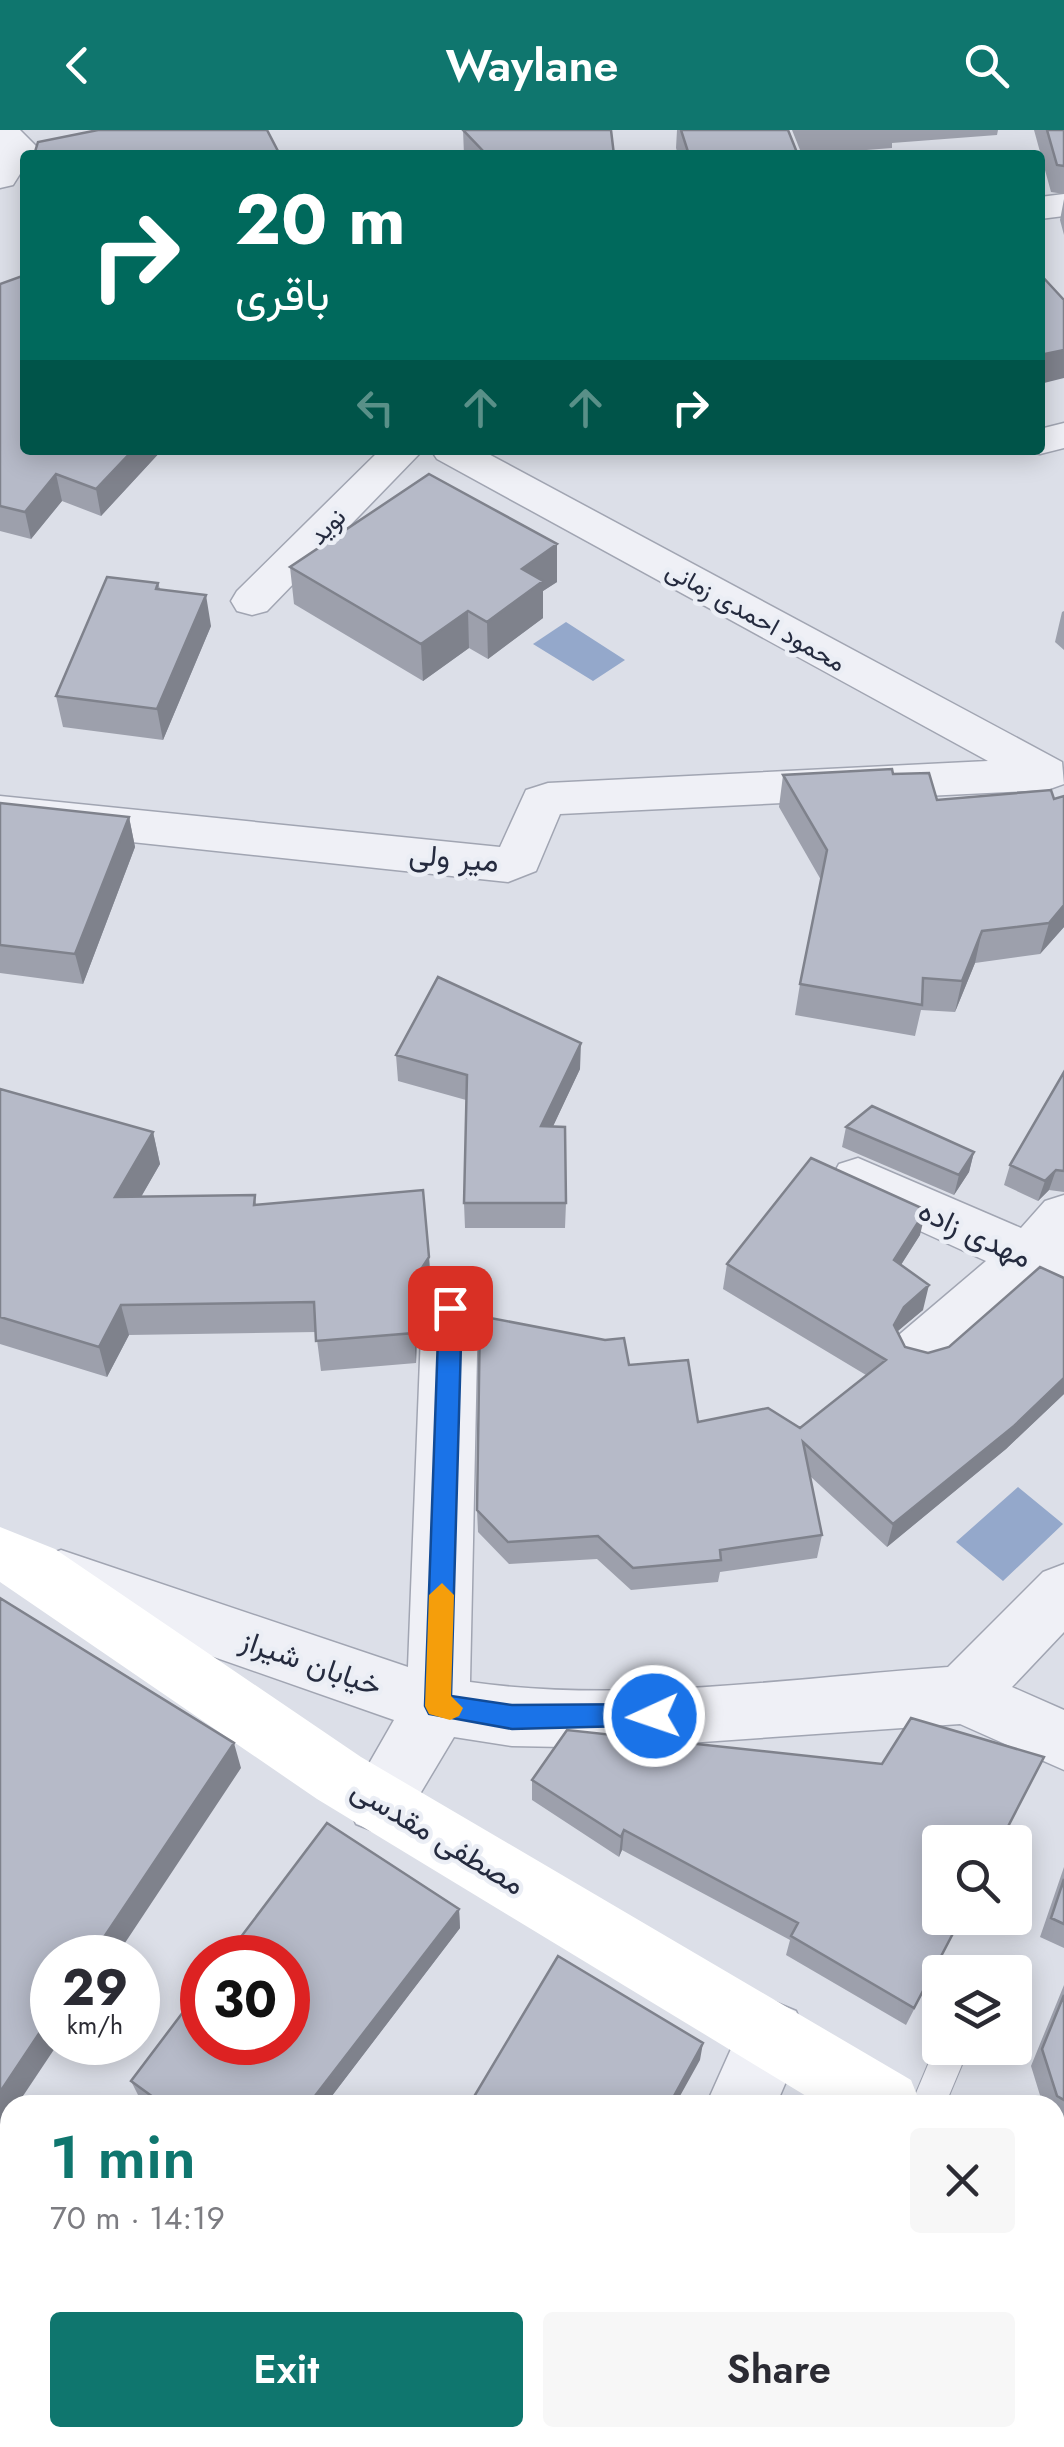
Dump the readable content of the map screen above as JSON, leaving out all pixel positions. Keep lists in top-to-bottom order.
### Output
{
  "streets": {
    "main road": ["مصطفی مقدسی"],
    "street": [
      "نوید",
      "محمود احمدی زمانی",
      "میر ولی",
      "مهدی زاده",
      "خیابان شیراز"
    ]
  },
  "crossings": [
    ["محمود احمدی زمانی", "میر ولی"],
    ["خیابان شیراز", "مصطفی مقدسی"]
  ],
  "page": {
    "header": "Waylane",
    "turn": ["20 m", "باقری"],
    "speed": "29 km/h",
    "limit": "30",
    "heading": ["1 min", "70 m · 14:19"],
    "buttons": ["Exit", "Share"]
  }
}
